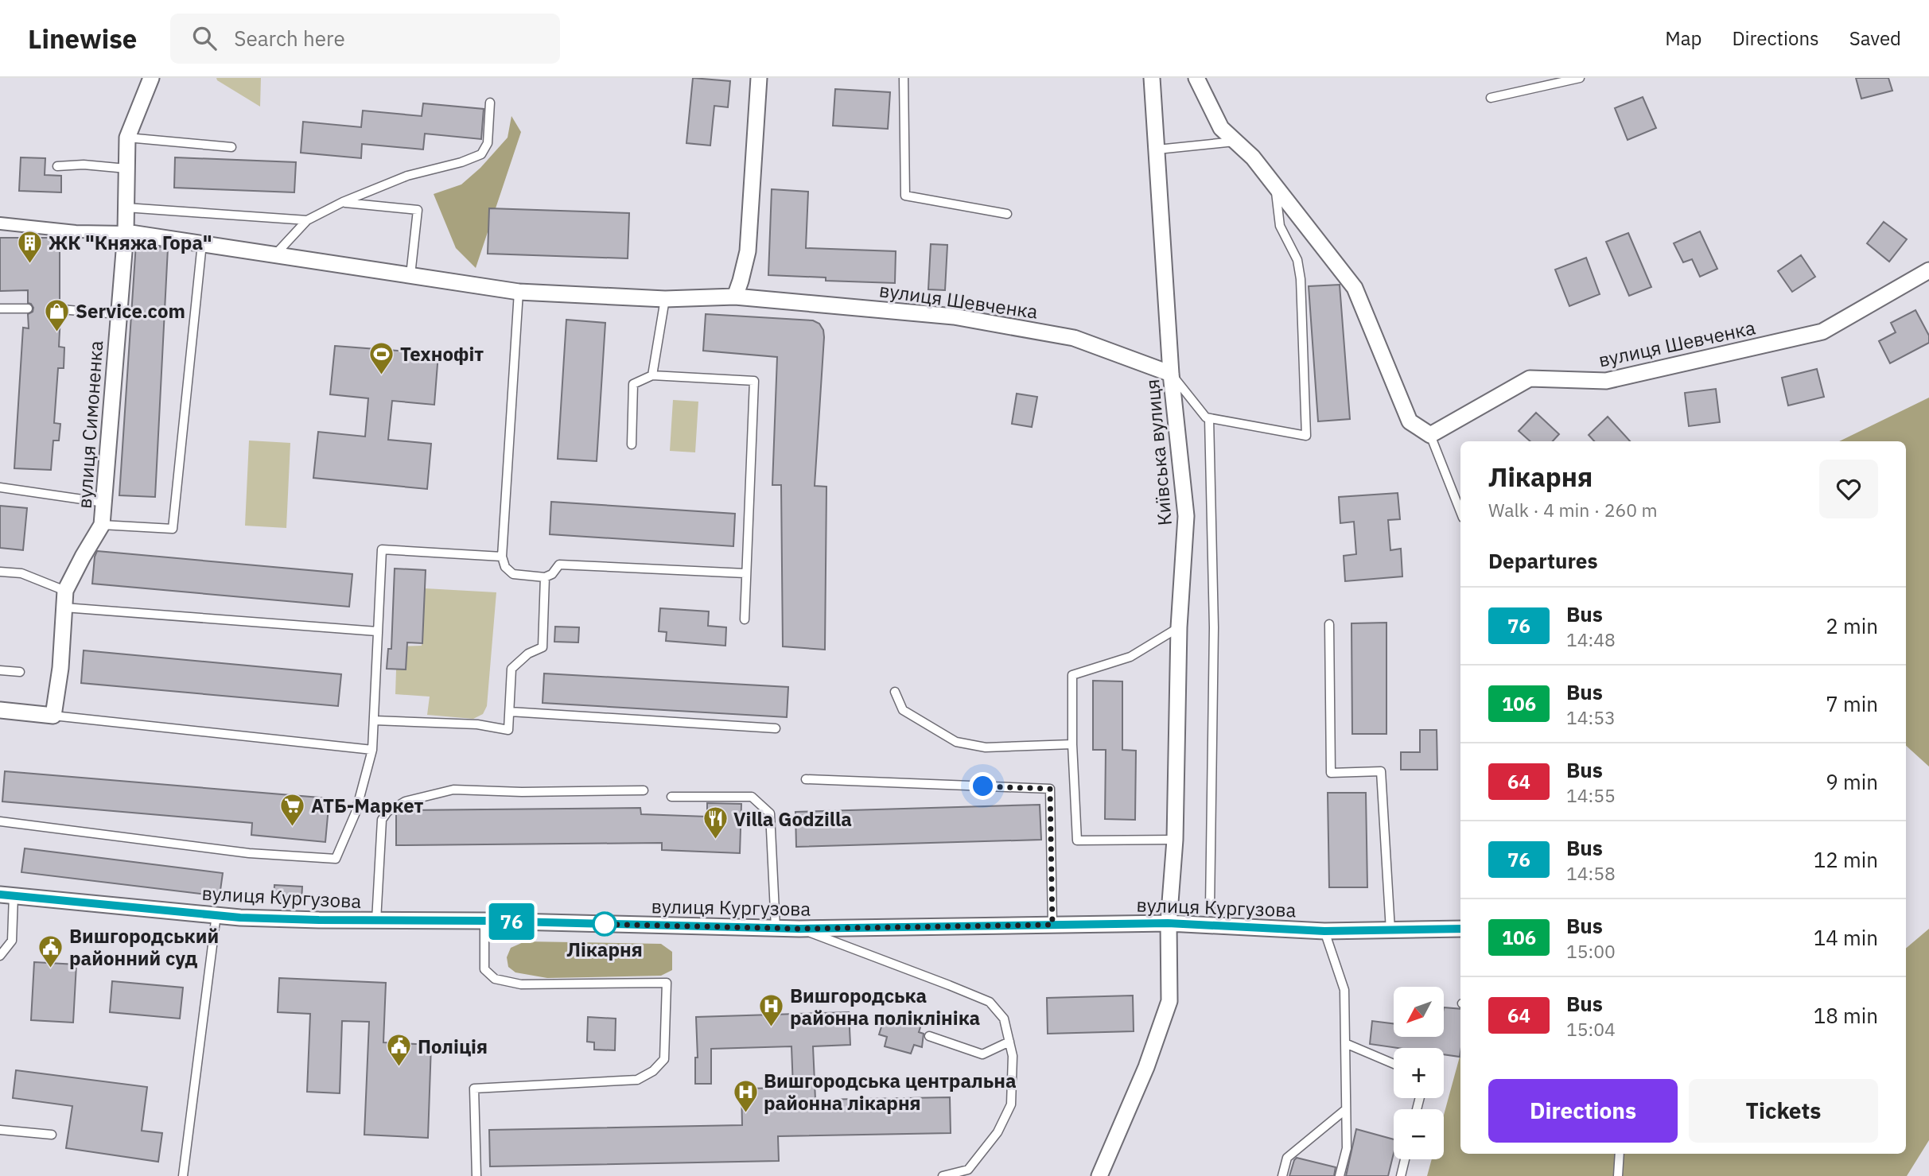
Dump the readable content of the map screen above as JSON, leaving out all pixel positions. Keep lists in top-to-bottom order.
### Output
{
  "streets": {
    "street": [
      "вулиця Шевченка",
      "вулиця Симоненка",
      "Київська вулиця",
      "вулиця Кургузова"
    ]
  },
  "crossings": [
    ["вулиця Шевченка", "вулиця Симоненка"],
    ["вулиця Шевченка", "Київська вулиця"],
    ["Київська вулиця", "вулиця Кургузова"]
  ],
  "places": {
    "building": ["ЖК \"Княжа Гора\""],
    "shop": ["Service.com"],
    "sports": ["Технофіт"],
    "supermarket": ["АТБ-Маркет"],
    "restaurant": ["Villa Godzilla"],
    "other": ["Лікарня"],
    "public building": ["Вишгородський районний суд", "Поліція"],
    "hospital": ["Вишгородська районна поліклініка", "Вишгородська центральна районна лікарня"]
  },
  "lines": ["bus line 76"],
  "north": "bottom left",
  "page": {
    "header": "Linewise",
    "search": "Search here",
    "nav": ["Map", "Directions", "Saved"],
    "on_map": "76",
    "heading": [
      ["Лікарня", "Walk · 4 min · 260 m"],
      "Departures"
    ],
    "list": [
      {
        "mark": "76",
        "name": "Bus",
        "note": "14:48",
        "value": "2 min"
      },
      {
        "mark": "106",
        "name": "Bus",
        "note": "14:53",
        "value": "7 min"
      },
      {
        "mark": "64",
        "name": "Bus",
        "note": "14:55",
        "value": "9 min"
      },
      {
        "mark": "76",
        "name": "Bus",
        "note": "14:58",
        "value": "12 min"
      },
      {
        "mark": "106",
        "name": "Bus",
        "note": "15:00",
        "value": "14 min"
      },
      {
        "mark": "64",
        "name": "Bus",
        "note": "15:04",
        "value": "18 min"
      }
    ],
    "map_buttons": ["+", "−"],
    "buttons": ["Directions", "Tickets"]
  }
}
